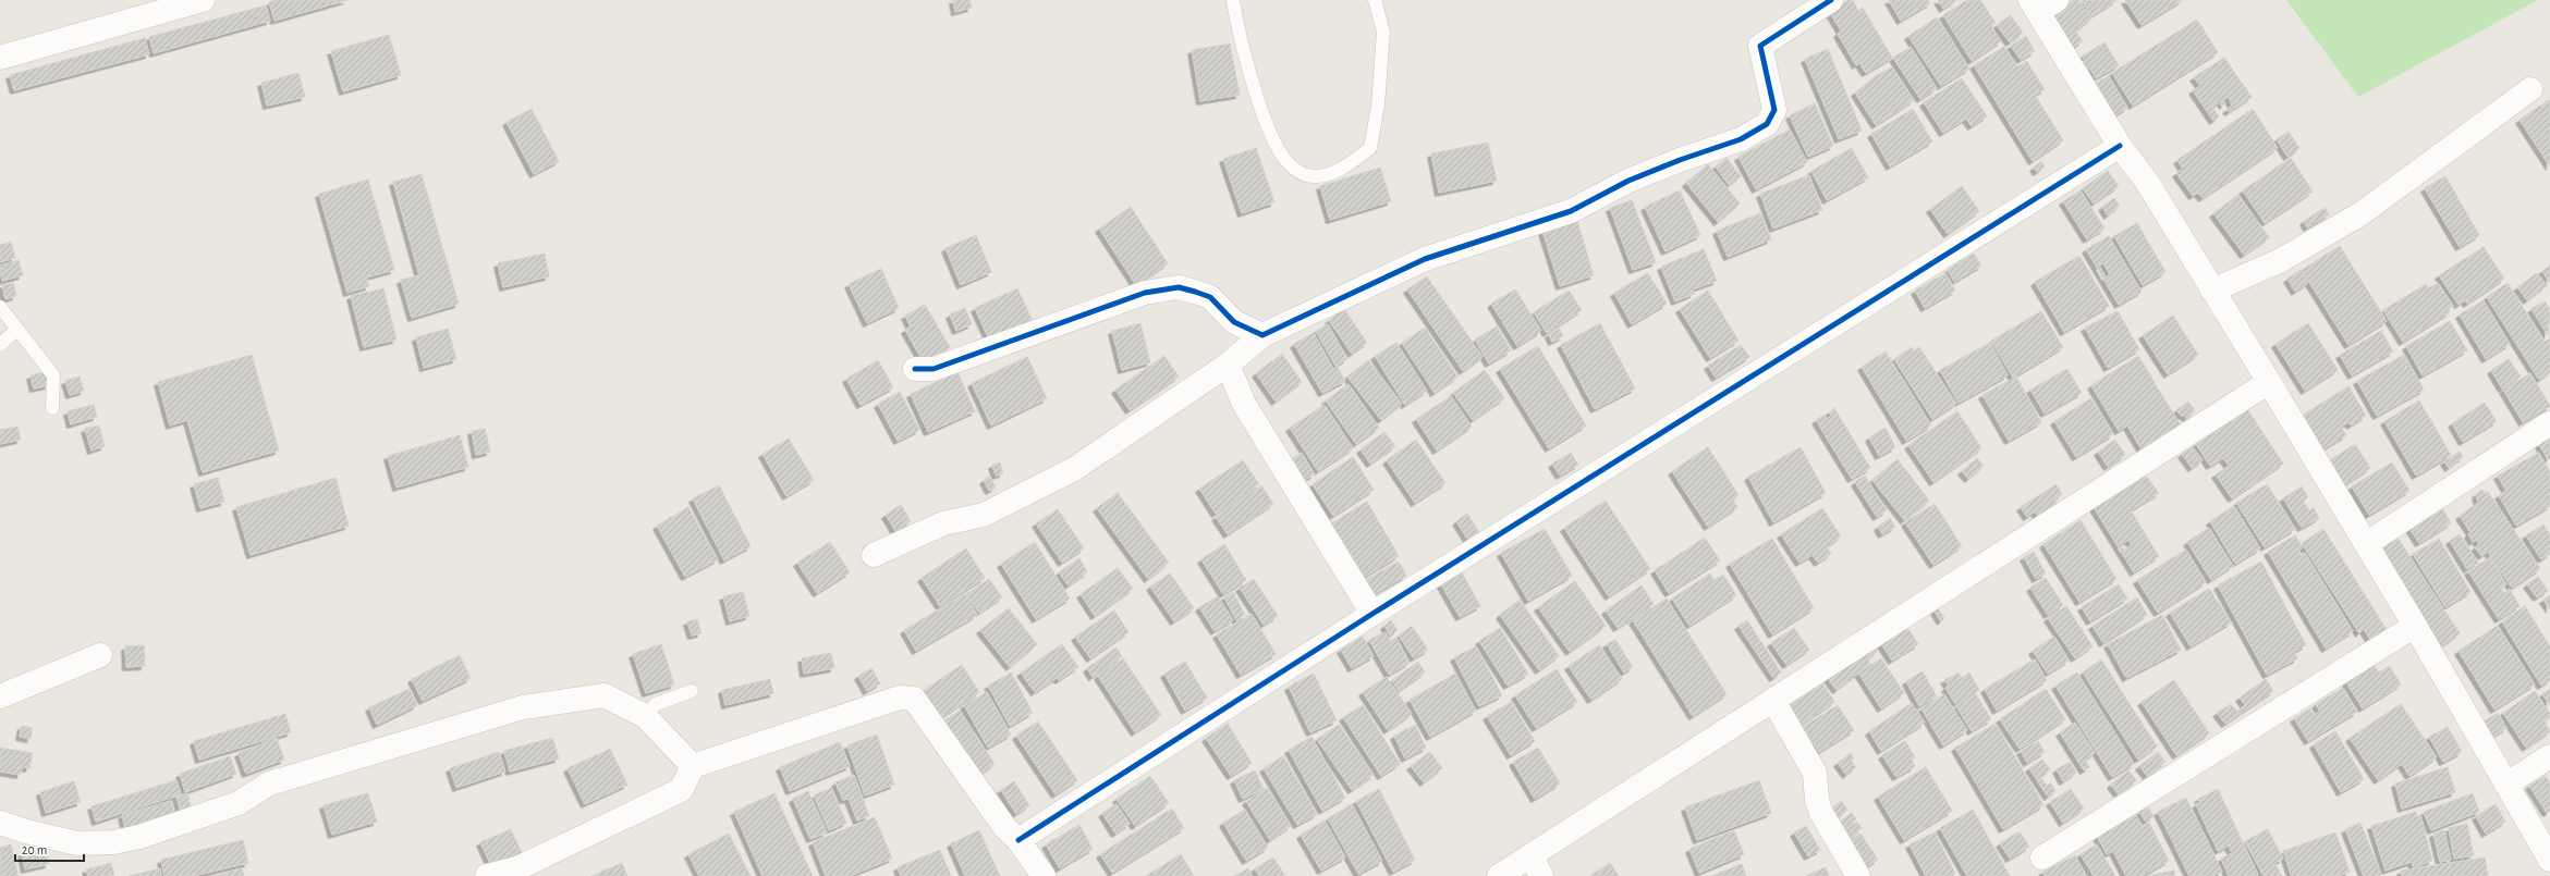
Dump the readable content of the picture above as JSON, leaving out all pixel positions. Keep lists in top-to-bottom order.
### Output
{
  "scale_bar": "20 m"
}
